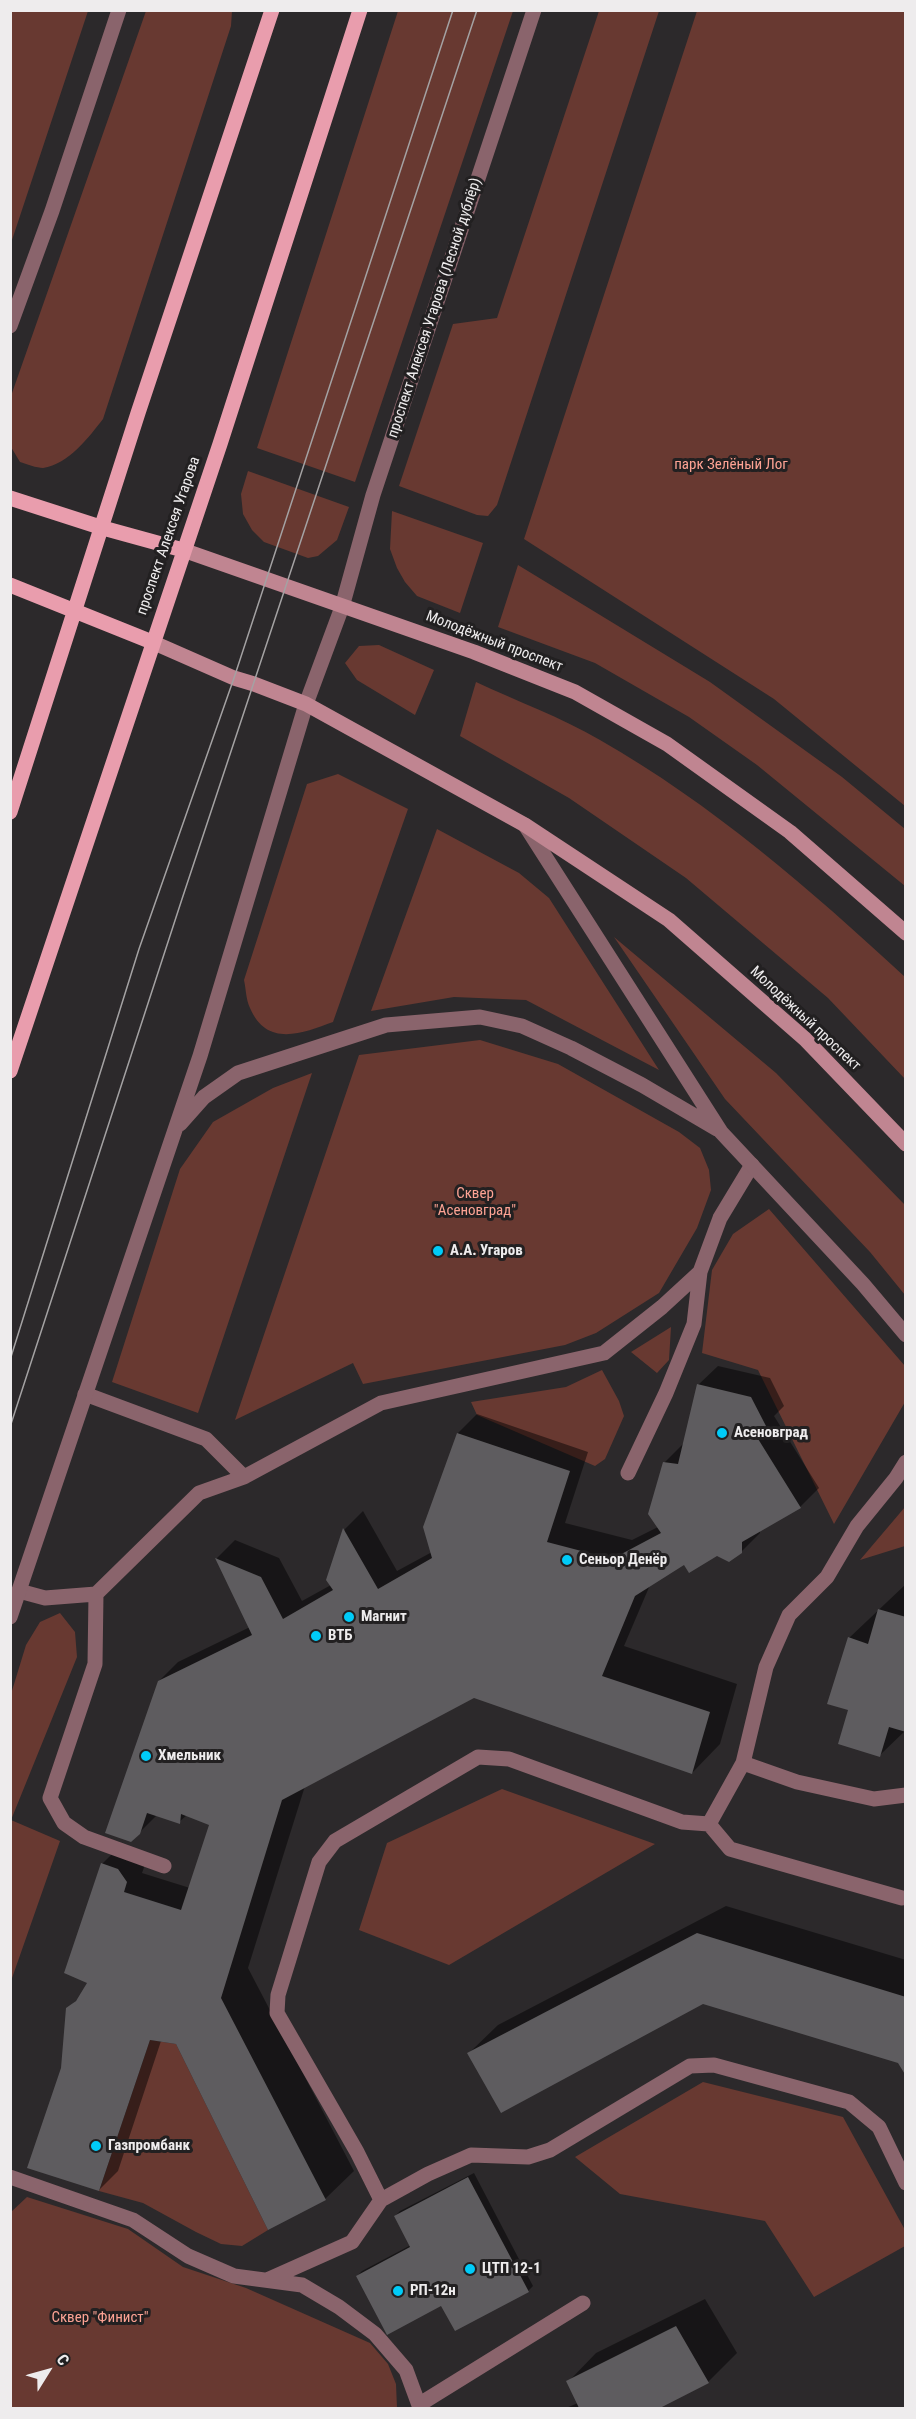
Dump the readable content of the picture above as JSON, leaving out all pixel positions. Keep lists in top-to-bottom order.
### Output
{
  "streets": {
    "main road": ["проспект Алексея Угарова", "Молодёжный проспект"],
    "street": ["проспект Алексея Угарова (Лесной дублёр)"]
  },
  "crossings": [
    ["проспект Алексея Угарова (Лесной дублёр)", "Молодёжный проспект"],
    ["проспект Алексея Угарова", "Молодёжный проспект"]
  ],
  "parks": ["парк Зелёный Лог", "Сквер \"Асеновград\"", "Сквер \"Финист\""],
  "places": [
    "А.А. Угаров",
    "Асеновград",
    "Сеньор Денёр",
    "Магнит",
    "ВТБ",
    "Хмельник",
    "Газпромбанк",
    "ЦТП 12-1",
    "РП-12н"
  ],
  "north": "top right"
}
